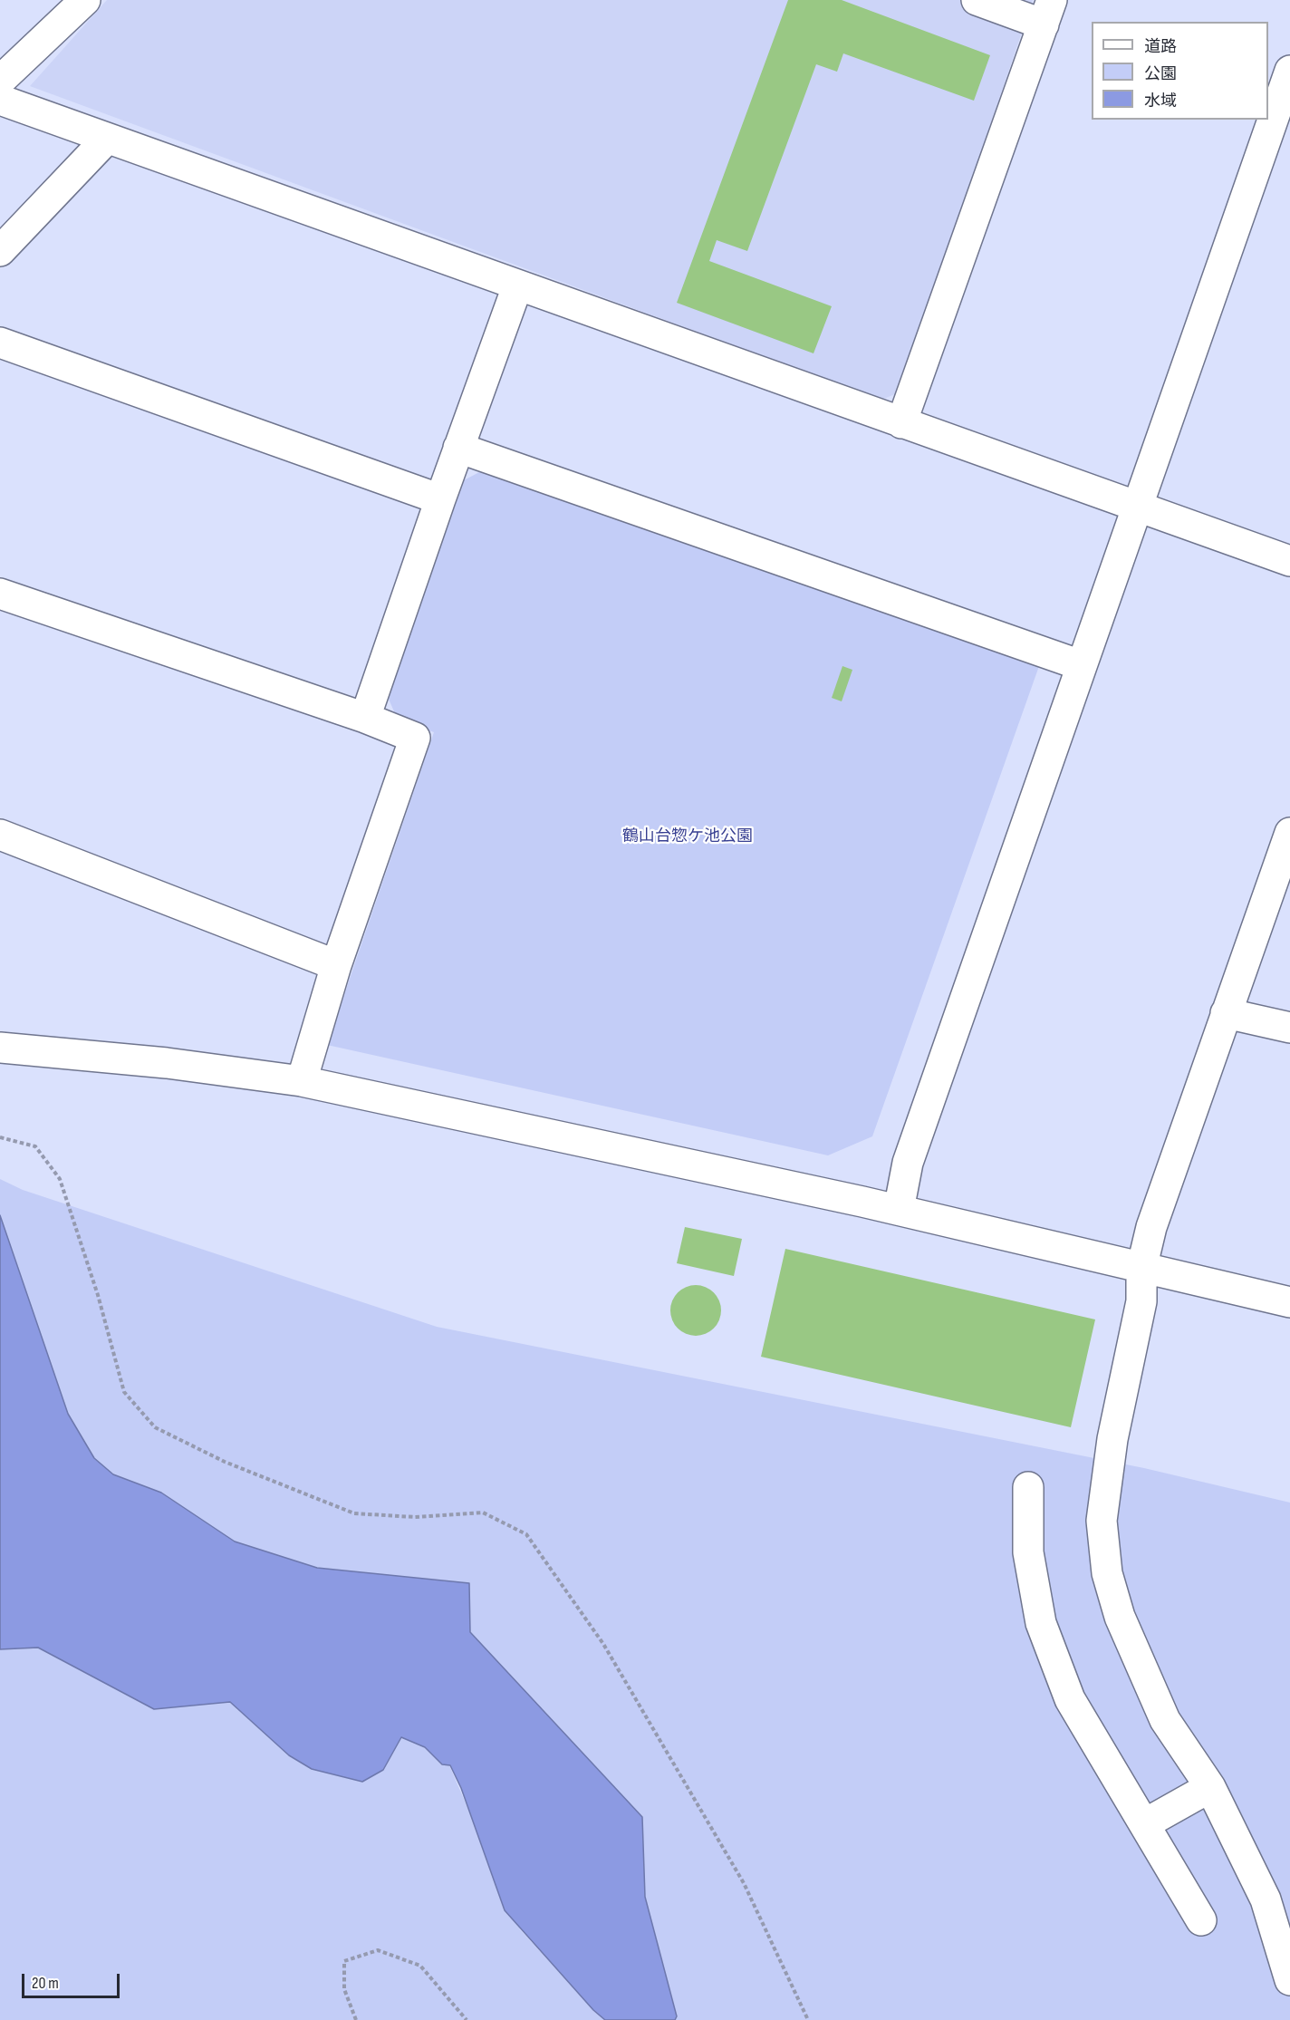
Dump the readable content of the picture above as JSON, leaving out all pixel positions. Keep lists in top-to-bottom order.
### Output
{
  "parks": ["鶴山台惣ケ池公園"],
  "legend": ["道路", "公園", "水域"],
  "scale_bar": "20 m"
}
